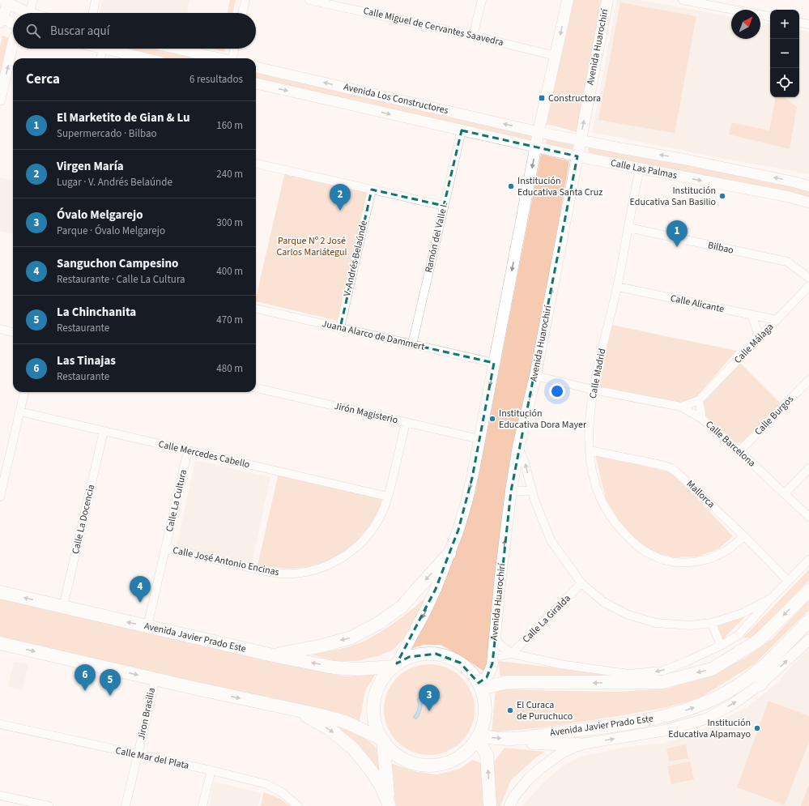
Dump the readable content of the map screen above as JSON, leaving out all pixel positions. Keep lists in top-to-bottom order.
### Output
{
  "streets": {
    "main road": ["Avenida Huarochirí", "Avenida Javier Prado Este"],
    "street": [
      "Calle Miguel de Cervantes Saavedra",
      "Avenida Los Constructores",
      "Calle Las Palmas",
      "Ramón del Valle I.",
      "Bilbao",
      "V. Andrés Belaúnde",
      "Calle Alicante",
      "Juana Alarco de Dammert",
      "Calle Málaga",
      "Calle Madrid",
      "Jirón Magisterio",
      "Calle Burgos",
      "Calle Barcelona",
      "Calle Mercedes Cabello",
      "Mallorca",
      "Calle La Cultura",
      "Calle La Docencia",
      "Calle José Antonio Encinas",
      "Calle La Giralda",
      "Jiron Brasilia",
      "Calle Mar del Plata"
    ]
  },
  "crossings": [
    ["Avenida Huarochirí", "Calle Las Palmas"],
    ["Avenida Huarochirí", "Avenida Javier Prado Este"],
    ["Avenida Los Constructores", "Calle Las Palmas"],
    ["Avenida Los Constructores", "Ramón del Valle I."],
    ["Calle Las Palmas", "Calle Madrid"],
    ["Ramón del Valle I.", "Juana Alarco de Dammert"],
    ["Bilbao", "Calle Madrid"],
    ["V. Andrés Belaúnde", "Juana Alarco de Dammert"],
    ["Calle Alicante", "Calle Málaga"],
    ["Calle Alicante", "Calle Madrid"],
    ["Calle Málaga", "Calle Barcelona"],
    ["Calle Madrid", "Mallorca"],
    ["Jirón Magisterio", "Calle José Antonio Encinas"],
    ["Calle Burgos", "Calle Barcelona"],
    ["Calle Mercedes Cabello", "Calle La Cultura"],
    ["Calle Mercedes Cabello", "Calle La Docencia"],
    ["Calle Mercedes Cabello", "Calle José Antonio Encinas"],
    ["Calle La Cultura", "Calle José Antonio Encinas"],
    ["Calle La Cultura", "Avenida Javier Prado Este"],
    ["Calle La Docencia", "Avenida Javier Prado Este"],
    ["Jiron Brasilia", "Calle Mar del Plata"]
  ],
  "parks": ["Parque Nº 2 José Carlos Mariátegui"],
  "places": {
    "transit": ["Constructora"],
    "other": [
      "Institución Educativa Santa Cruz",
      "Institución Educativa San Basilio",
      "Institución Educativa Dora Mayer",
      "El Curaca de Puruchuco",
      "Institución Educativa Alpamayo"
    ]
  },
  "north": "top right",
  "page": {
    "map_buttons": ["+", "−"],
    "search": "Buscar aquí",
    "heading": ["Cerca", "6 resultados"],
    "list": [
      {
        "mark": "1",
        "name": "El Marketito de Gian & Lu",
        "note": "Supermercado · Bilbao",
        "value": "160 m"
      },
      {
        "mark": "2",
        "name": "Virgen María",
        "note": "Lugar · V. Andrés Belaúnde",
        "value": "240 m"
      },
      {
        "mark": "3",
        "name": "Óvalo Melgarejo",
        "note": "Parque · Óvalo Melgarejo",
        "value": "300 m"
      },
      {
        "mark": "4",
        "name": "Sanguchon Campesino",
        "note": "Restaurante · Calle La Cultura",
        "value": "400 m"
      },
      {
        "mark": "5",
        "name": "La Chinchanita",
        "note": "Restaurante",
        "value": "470 m"
      },
      {
        "mark": "6",
        "name": "Las Tinajas",
        "note": "Restaurante",
        "value": "480 m"
      }
    ],
    "pins": [
      "2",
      "1",
      "4",
      "6",
      "5",
      "3"
    ]
  }
}
